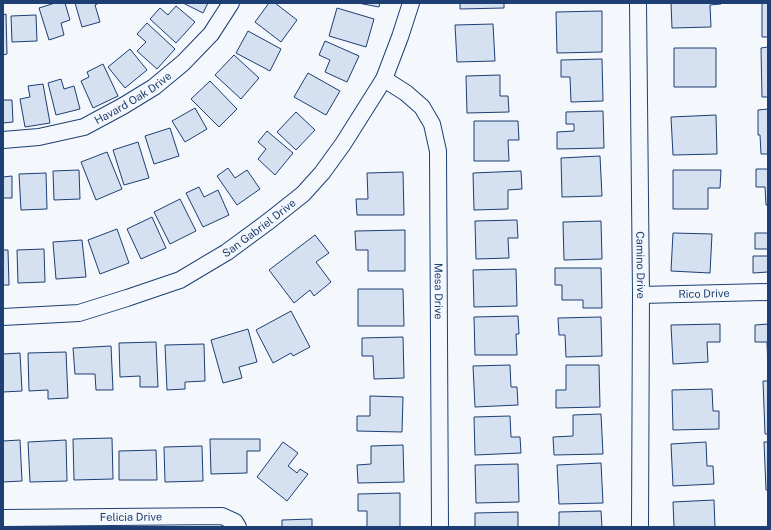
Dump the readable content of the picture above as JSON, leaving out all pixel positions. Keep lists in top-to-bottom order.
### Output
{
  "streets": {
    "street": [
      "Havard Oak Drive",
      "San Gabriel Drive",
      "Camino Drive",
      "Mesa Drive",
      "Rico Drive",
      "Felicia Drive"
    ]
  },
  "crossings": [
    ["San Gabriel Drive", "Mesa Drive"],
    ["Camino Drive", "Rico Drive"]
  ]
}
